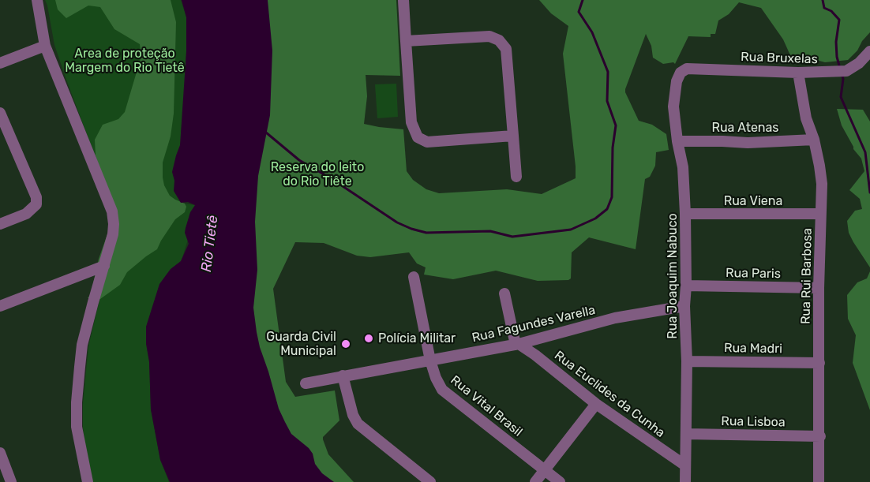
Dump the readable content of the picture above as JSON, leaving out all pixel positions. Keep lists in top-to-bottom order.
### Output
{
  "streets": {
    "street": [
      "Rua Bruxelas",
      "Rua Atenas",
      "Rua Viena",
      "Rua Paris",
      "Rua Joaquim Nabuco",
      "Rua Rui Barbosa",
      "Rua Fagundes Varella",
      "Rua Madri",
      "Rua Euclides da Cunha",
      "Rua Vital Brasil",
      "Rua Lisboa"
    ]
  },
  "crossings": [
    ["Rua Bruxelas", "Rua Joaquim Nabuco"],
    ["Rua Bruxelas", "Rua Rui Barbosa"],
    ["Rua Atenas", "Rua Joaquim Nabuco"],
    ["Rua Atenas", "Rua Rui Barbosa"],
    ["Rua Viena", "Rua Joaquim Nabuco"],
    ["Rua Viena", "Rua Rui Barbosa"],
    ["Rua Paris", "Rua Joaquim Nabuco"],
    ["Rua Paris", "Rua Rui Barbosa"],
    ["Rua Joaquim Nabuco", "Rua Fagundes Varella"],
    ["Rua Joaquim Nabuco", "Rua Madri"],
    ["Rua Joaquim Nabuco", "Rua Euclides da Cunha"],
    ["Rua Joaquim Nabuco", "Rua Lisboa"],
    ["Rua Rui Barbosa", "Rua Madri"],
    ["Rua Rui Barbosa", "Rua Lisboa"],
    ["Rua Fagundes Varella", "Rua Euclides da Cunha"],
    ["Rua Fagundes Varella", "Rua Vital Brasil"]
  ],
  "water": ["Rio Tietê"],
  "parks": ["Area de proteção Margem do Rio Tietê", "Reserva do leito do Rio Tiête"],
  "places": ["Polícia Militar", "Guarda Civil Municipal"]
}
